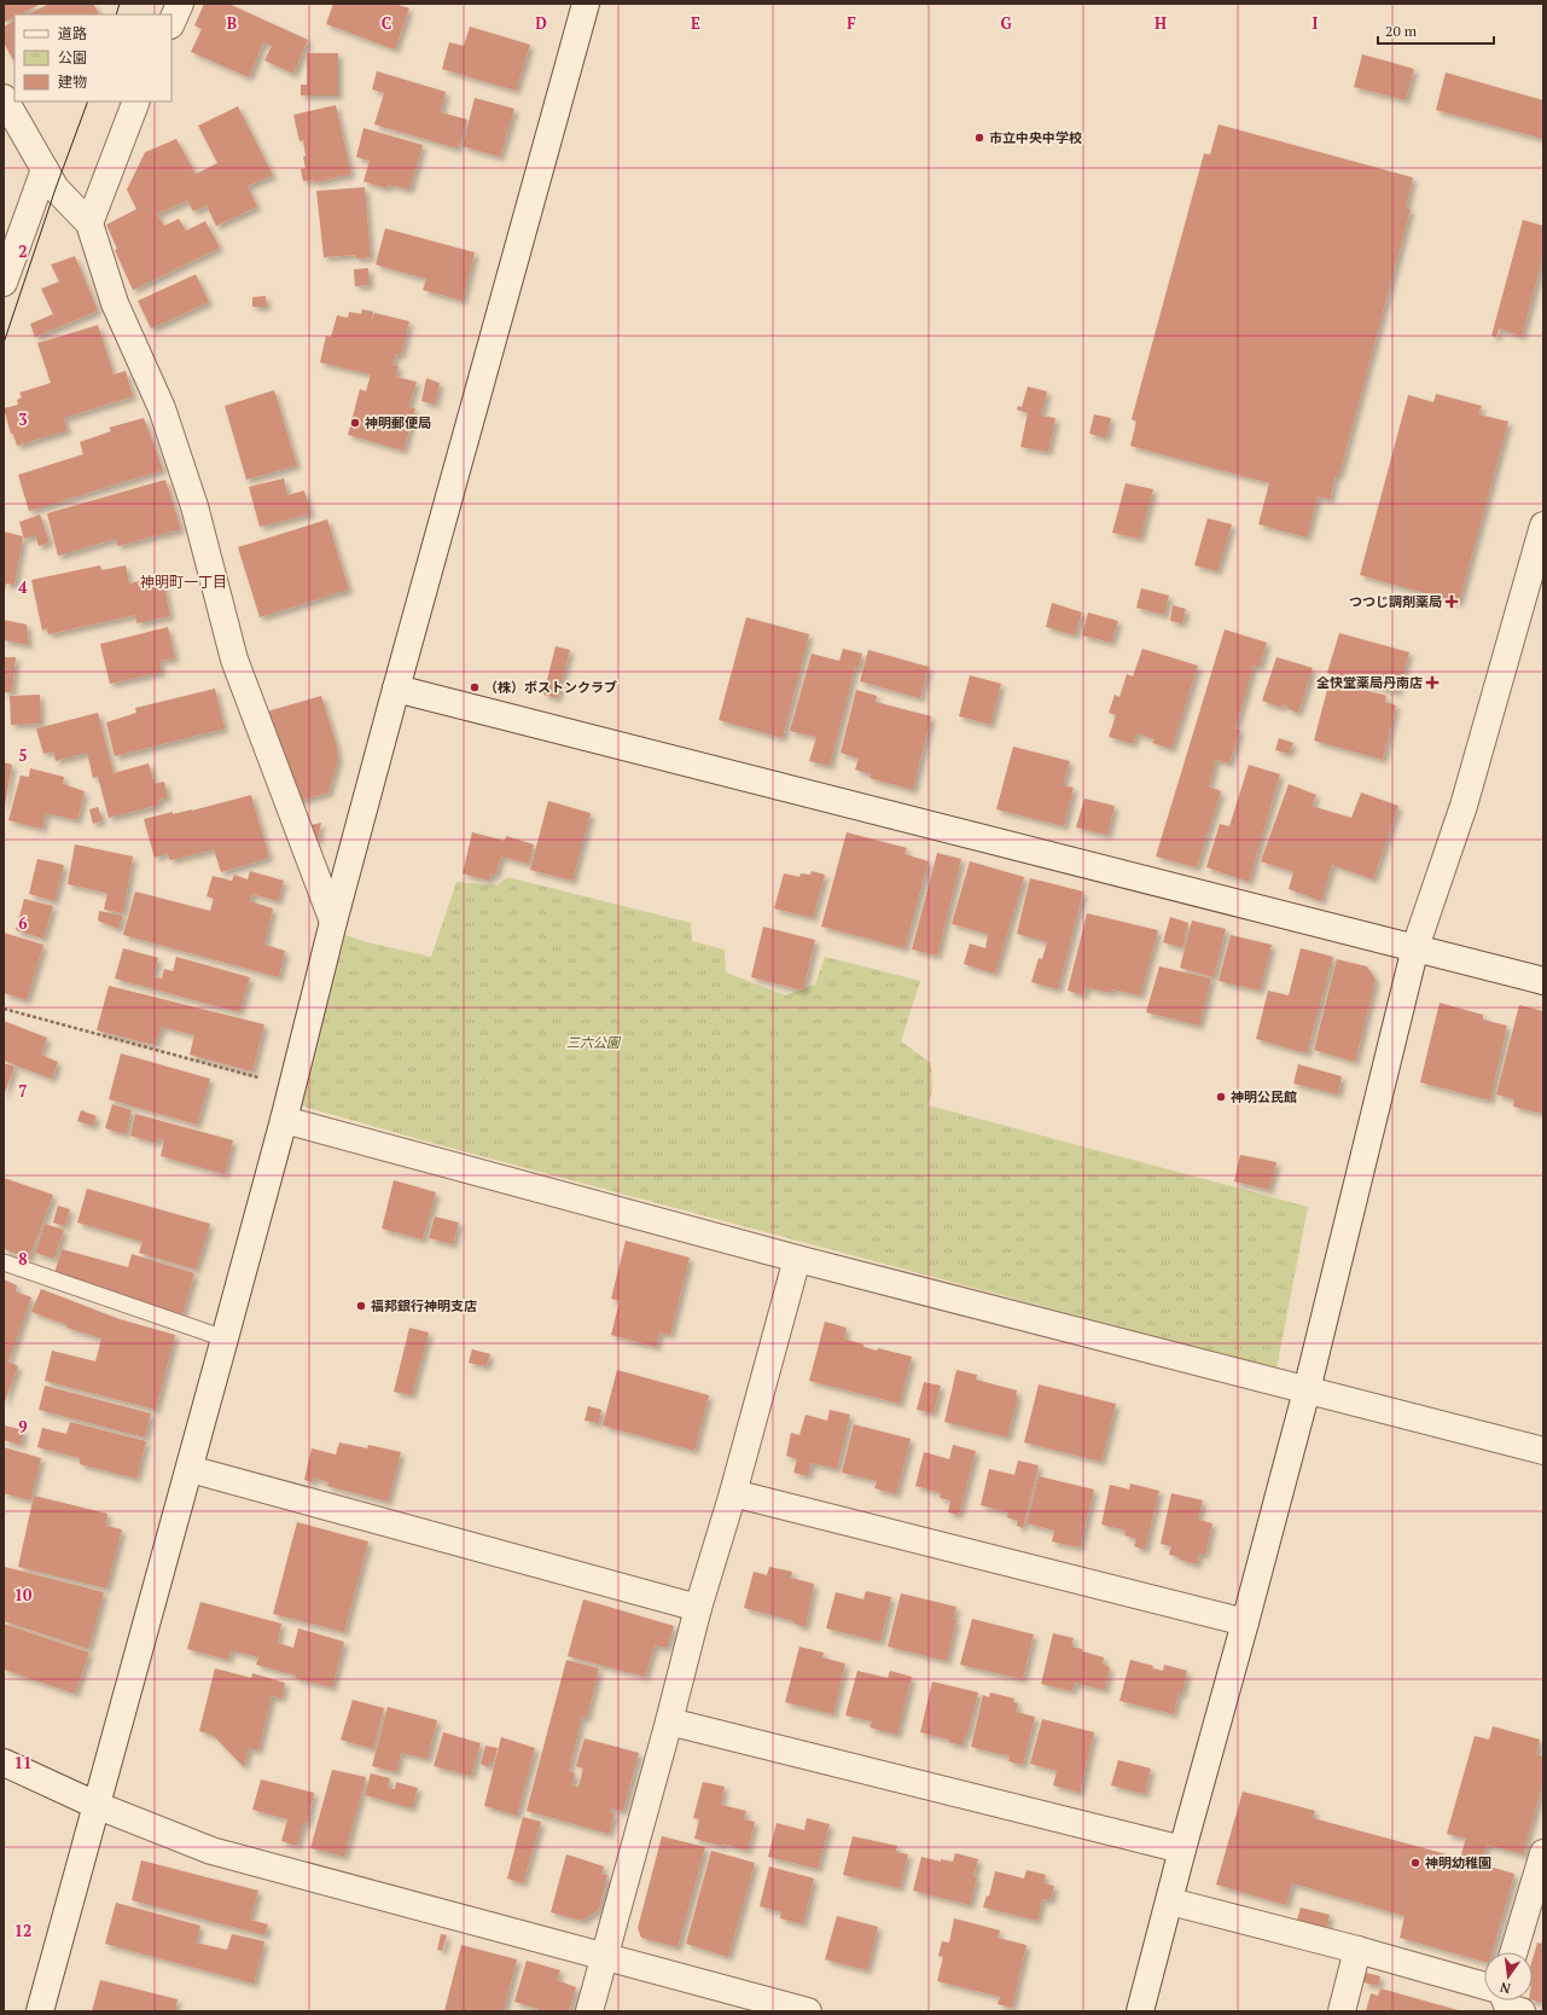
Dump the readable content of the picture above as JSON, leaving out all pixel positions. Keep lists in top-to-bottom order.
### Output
{
  "districts": ["神明町一丁目"],
  "parks": ["三六公園"],
  "places": {
    "other": [
      "市立中央中学校",
      "神明郵便局",
      "（株）ボストンクラブ",
      "神明公民館",
      "福邦銀行神明支店",
      "神明幼稚園"
    ],
    "health": ["つつじ調剤薬局", "全快堂薬局丹南店"]
  },
  "legend": ["道路", "公園", "建物"],
  "scale_bar": "20 m",
  "north": "bottom",
  "grid": {
    "columns": [
      "B",
      "C",
      "D",
      "E",
      "F",
      "G",
      "H",
      "I"
    ],
    "rows": [
      "2",
      "3",
      "4",
      "5",
      "6",
      "7",
      "8",
      "9",
      "10",
      "11",
      "12"
    ]
  }
}
